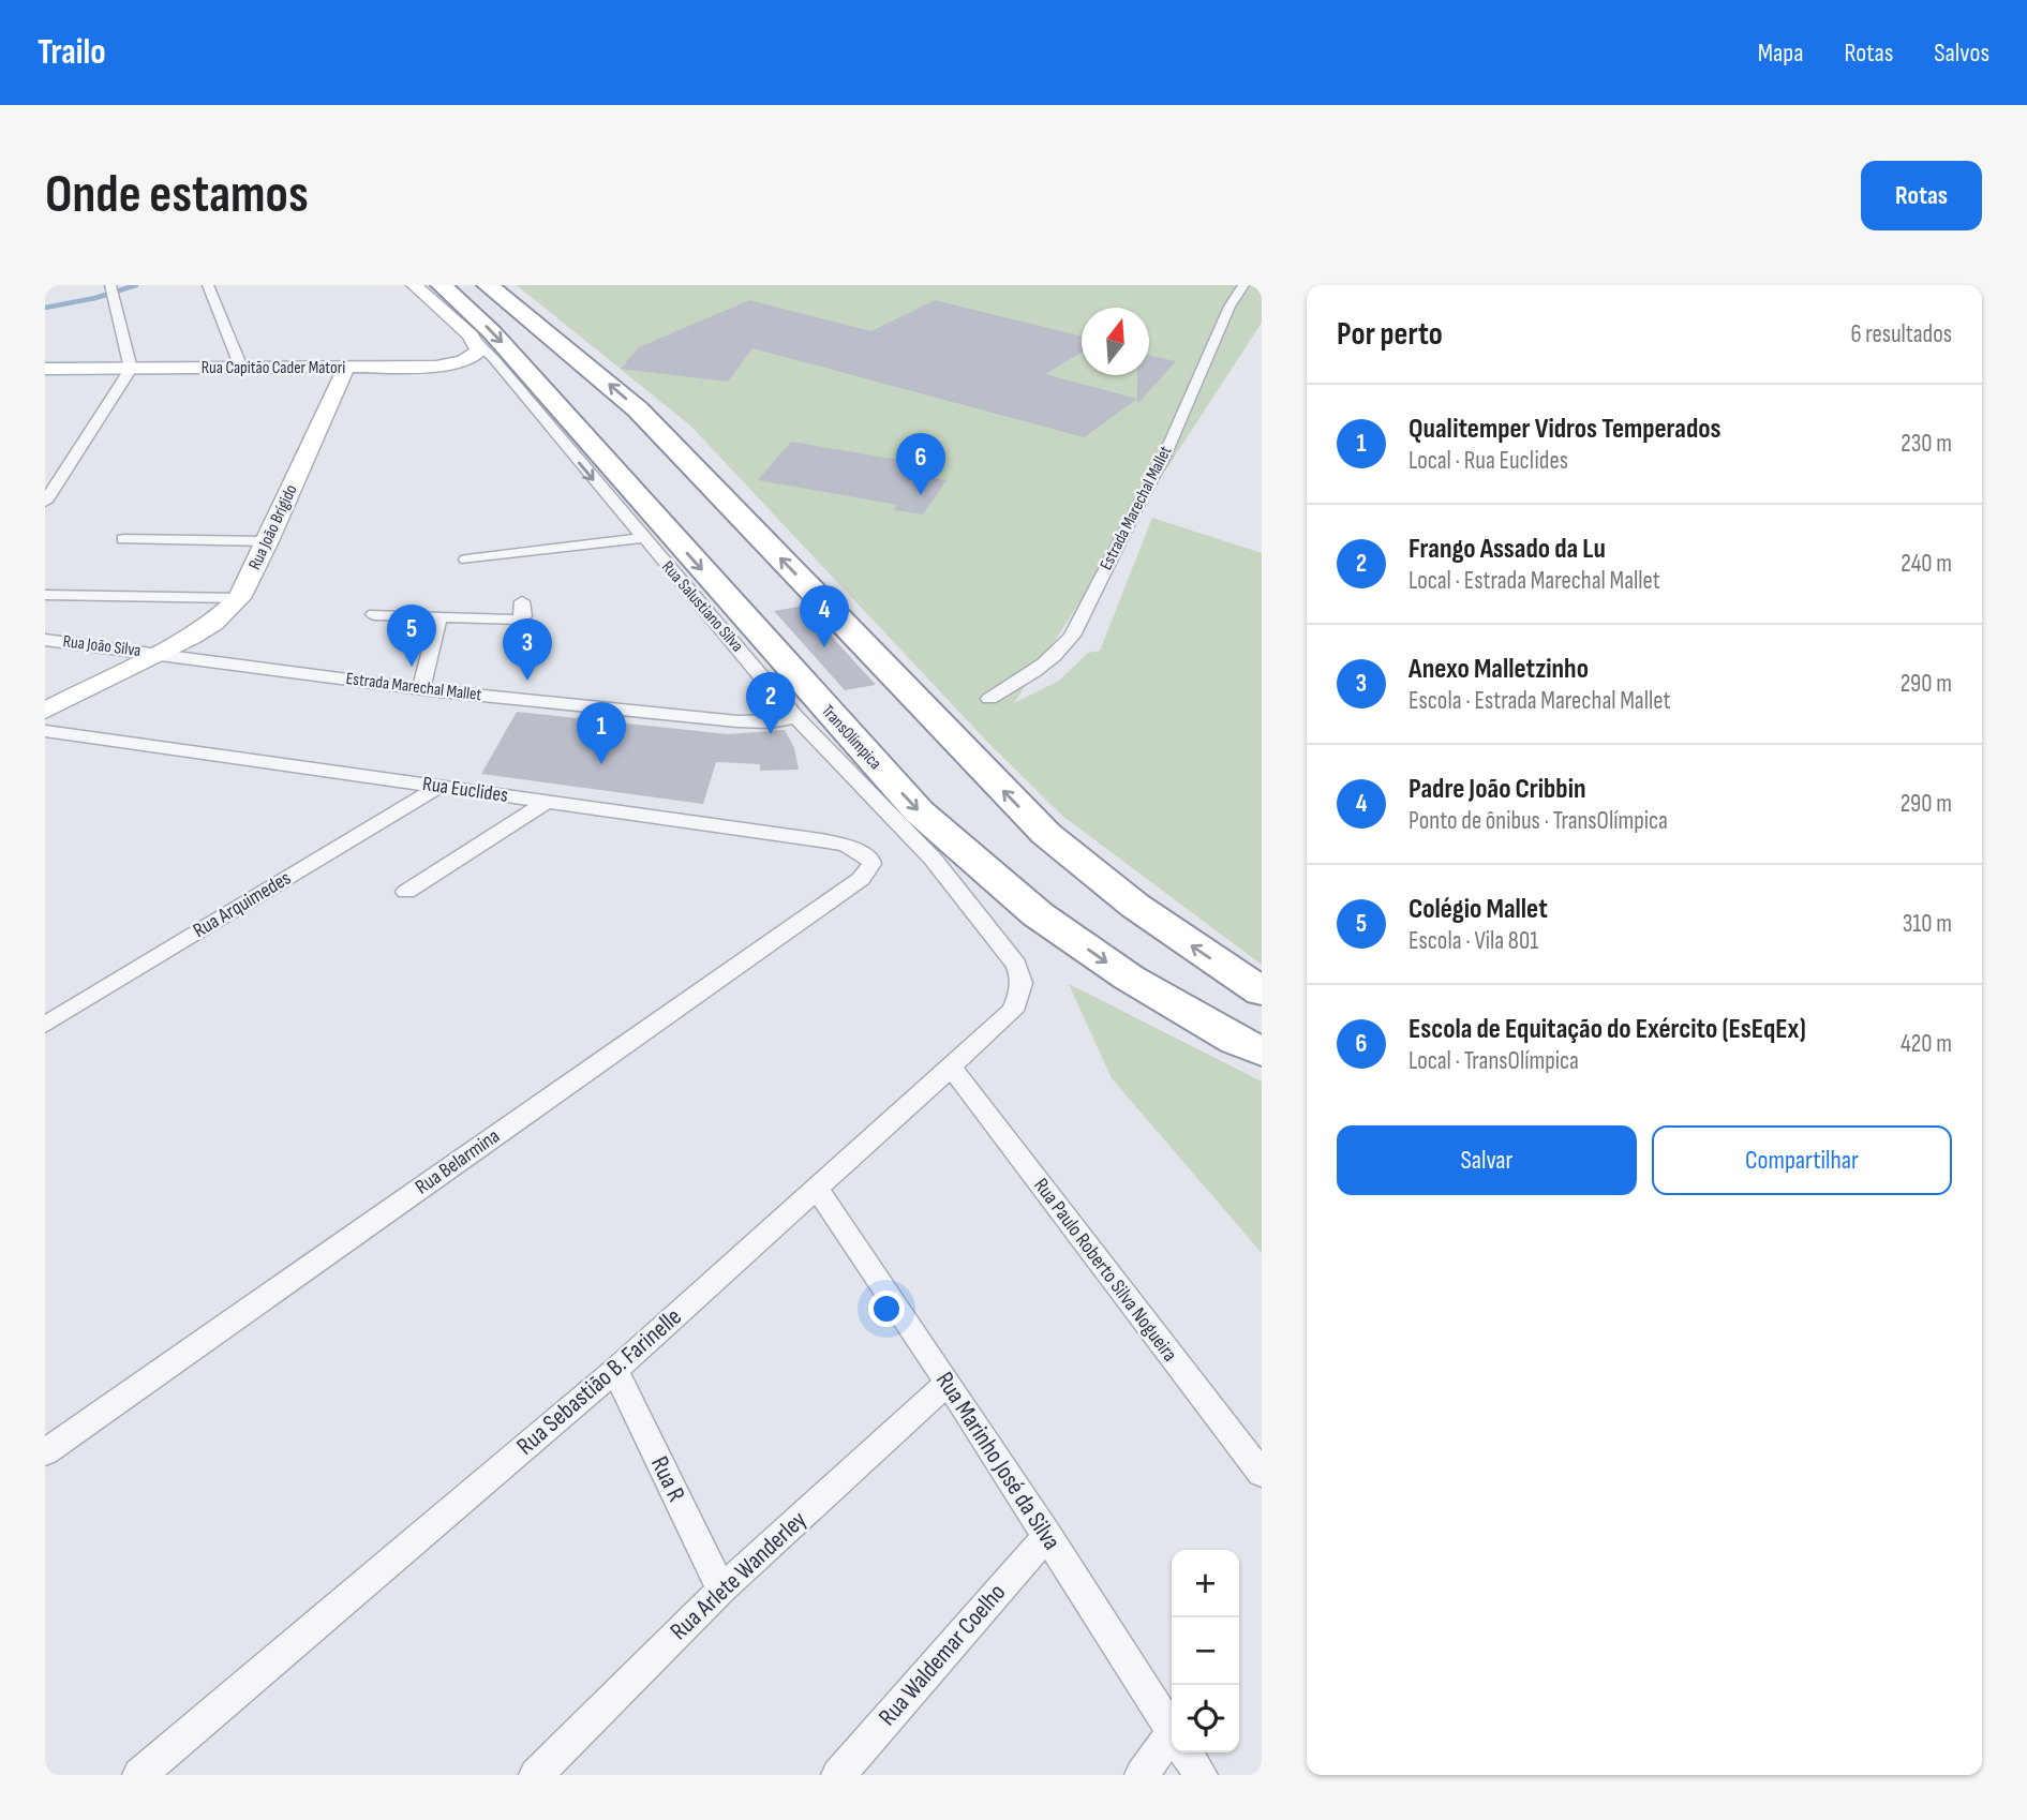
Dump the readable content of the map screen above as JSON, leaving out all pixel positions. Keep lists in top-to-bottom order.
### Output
{
  "streets": {
    "highway": ["TransOlímpica"],
    "street": [
      "Rua Capitão Cader Matori",
      "Estrada Marechal Mallet",
      "Rua João Brígido",
      "Rua Salustiano Silva",
      "Rua João Silva",
      "Rua Euclides",
      "Rua Arquimedes",
      "Rua Belarmina",
      "Rua Paulo Roberto Silva Nogueira",
      "Rua Sebastião B. Farinelle",
      "Rua Marinho José da Silva",
      "Rua R",
      "Rua Arlete Wanderley",
      "Rua Waldemar Coelho"
    ]
  },
  "crossings": [
    ["Rua Capitão Cader Matori", "Rua João Brígido"],
    ["Estrada Marechal Mallet", "Rua João Brígido"],
    ["Estrada Marechal Mallet", "Rua Salustiano Silva"],
    ["Estrada Marechal Mallet", "Rua João Silva"],
    ["Rua João Brígido", "Rua João Silva"],
    ["Rua Salustiano Silva", "TransOlímpica"],
    ["Rua Salustiano Silva", "Rua Sebastião B. Farinelle"],
    ["Rua Euclides", "Rua Arquimedes"],
    ["Rua Euclides", "Rua Belarmina"],
    ["Rua Paulo Roberto Silva Nogueira", "Rua Sebastião B. Farinelle"],
    ["Rua Sebastião B. Farinelle", "Rua Marinho José da Silva"],
    ["Rua Sebastião B. Farinelle", "Rua R"],
    ["Rua Marinho José da Silva", "Rua Arlete Wanderley"],
    ["Rua Marinho José da Silva", "Rua Waldemar Coelho"],
    ["Rua R", "Rua Arlete Wanderley"]
  ],
  "north": "top",
  "page": {
    "header": "Trailo",
    "nav": ["Mapa", "Rotas", "Salvos"],
    "buttons": [
      "Rotas",
      ["Salvar", "Compartilhar"]
    ],
    "title": "Onde estamos",
    "heading": ["Por perto", "6 resultados"],
    "list": [
      {
        "mark": "1",
        "name": "Qualitemper Vidros Temperados",
        "note": "Local · Rua Euclides",
        "value": "230 m"
      },
      {
        "mark": "2",
        "name": "Frango Assado da Lu",
        "note": "Local · Estrada Marechal Mallet",
        "value": "240 m"
      },
      {
        "mark": "3",
        "name": "Anexo Malletzinho",
        "note": "Escola · Estrada Marechal Mallet",
        "value": "290 m"
      },
      {
        "mark": "4",
        "name": "Padre João Cribbin",
        "note": "Ponto de ônibus · TransOlímpica",
        "value": "290 m"
      },
      {
        "mark": "5",
        "name": "Colégio Mallet",
        "note": "Escola · Vila 801",
        "value": "310 m"
      },
      {
        "mark": "6",
        "name": "Escola de Equitação do Exército (EsEqEx)",
        "note": "Local · TransOlímpica",
        "value": "420 m"
      }
    ],
    "pins": [
      "6",
      "4",
      "5",
      "3",
      "2",
      "1"
    ],
    "map_buttons": ["+", "−"]
  }
}
